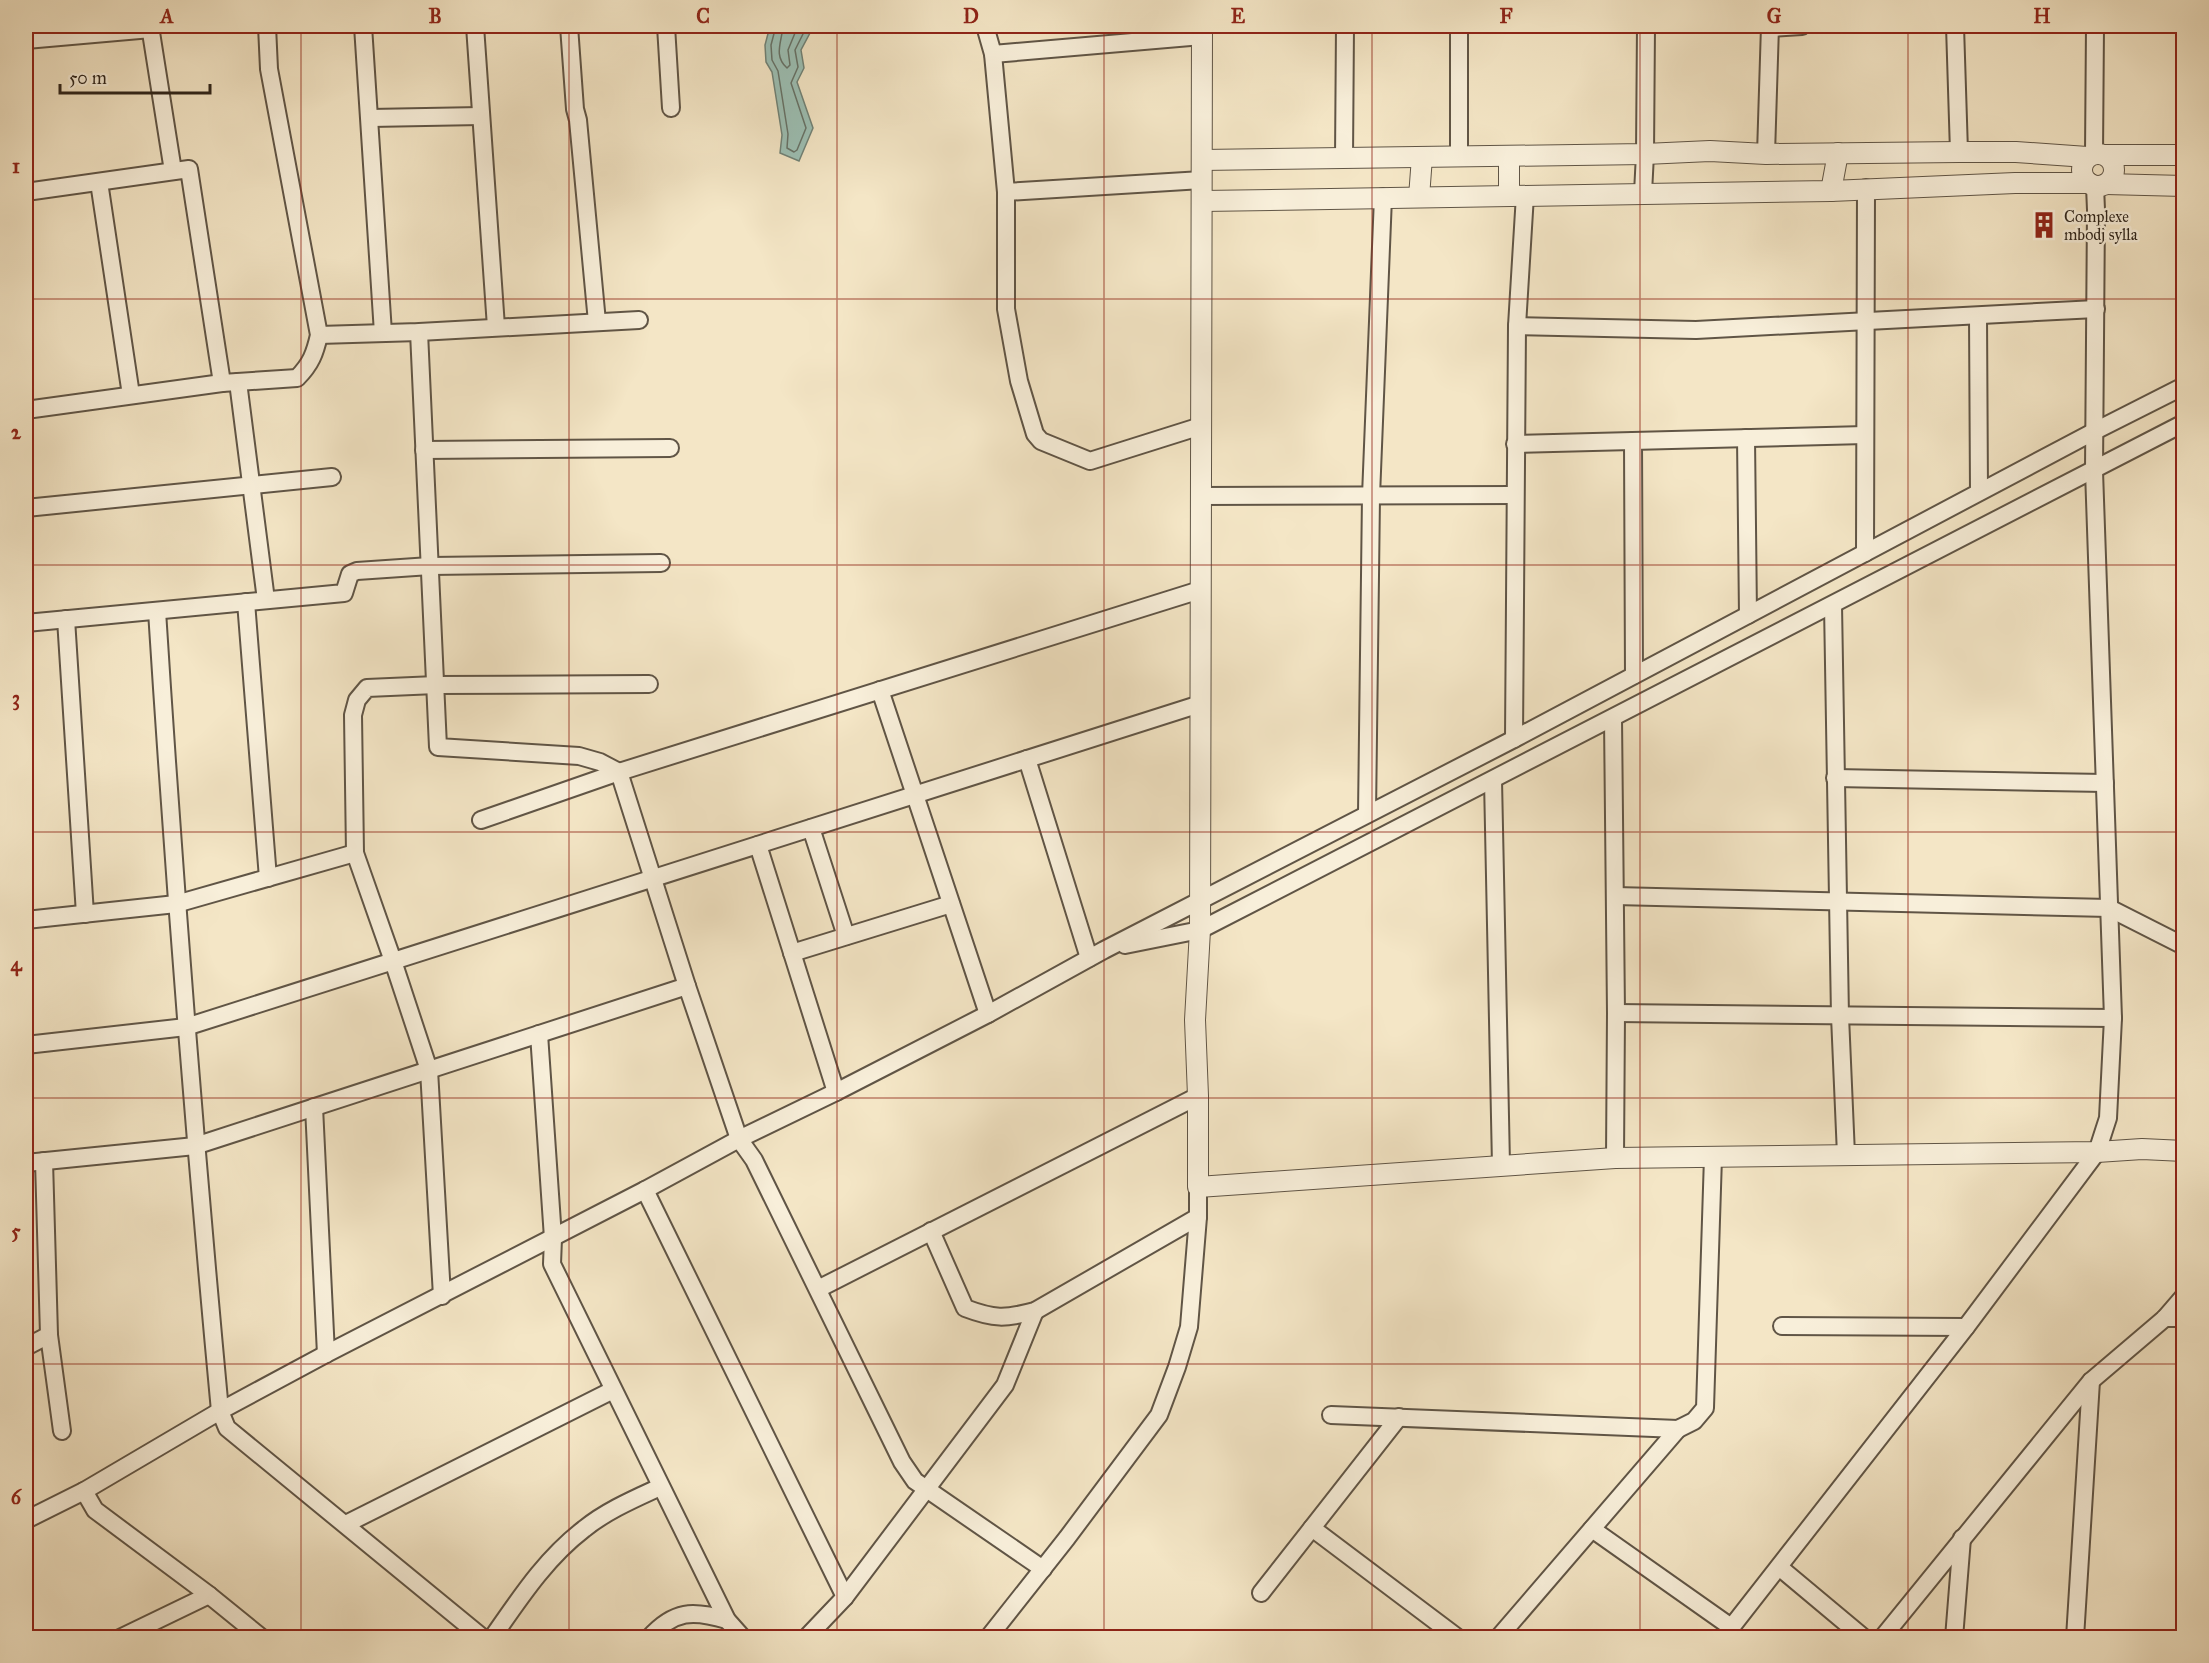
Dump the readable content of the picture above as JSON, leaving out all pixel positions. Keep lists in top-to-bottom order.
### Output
{
  "places": {
    "building": ["Complexe mbodj sylla"]
  },
  "scale_bar": "50 m",
  "grid": {
    "columns": [
      "A",
      "B",
      "C",
      "D",
      "E",
      "F",
      "G",
      "H"
    ],
    "rows": [
      "1",
      "2",
      "3",
      "4",
      "5",
      "6"
    ]
  }
}
